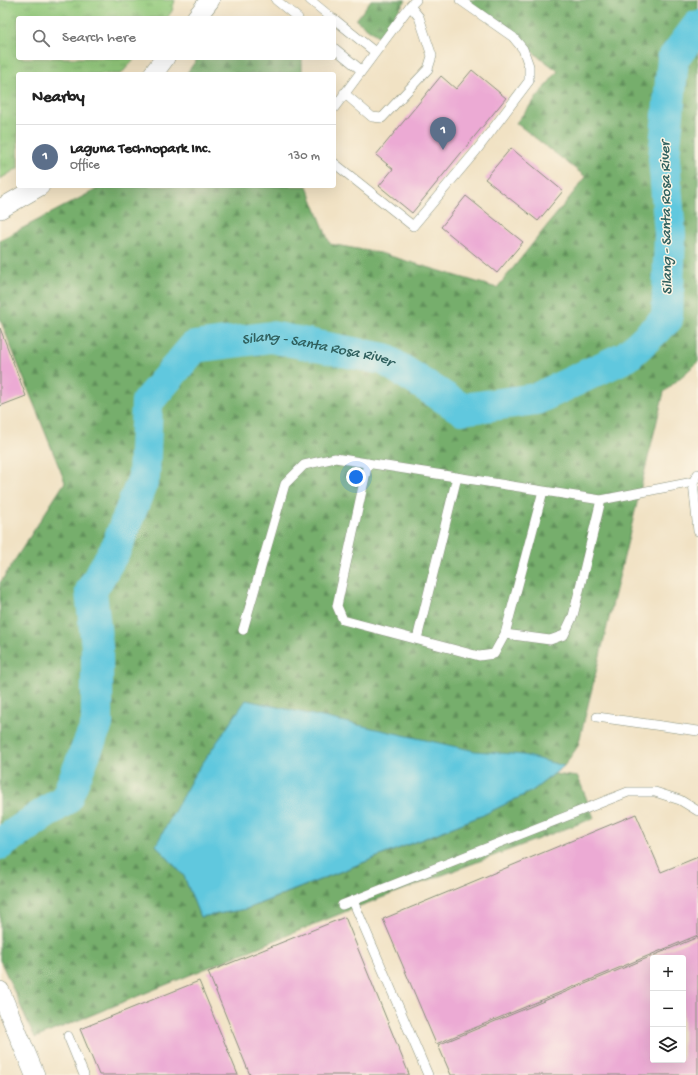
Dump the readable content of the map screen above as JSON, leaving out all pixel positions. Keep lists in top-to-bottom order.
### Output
{
  "water": ["Silang - Santa Rosa River"],
  "page": {
    "search": "Search here",
    "heading": "Nearby",
    "pins": "1",
    "list": [
      {
        "mark": "1",
        "name": "Laguna Technopark Inc.",
        "note": "Office",
        "value": "130 m"
      }
    ],
    "map_buttons": ["+", "−"]
  }
}
